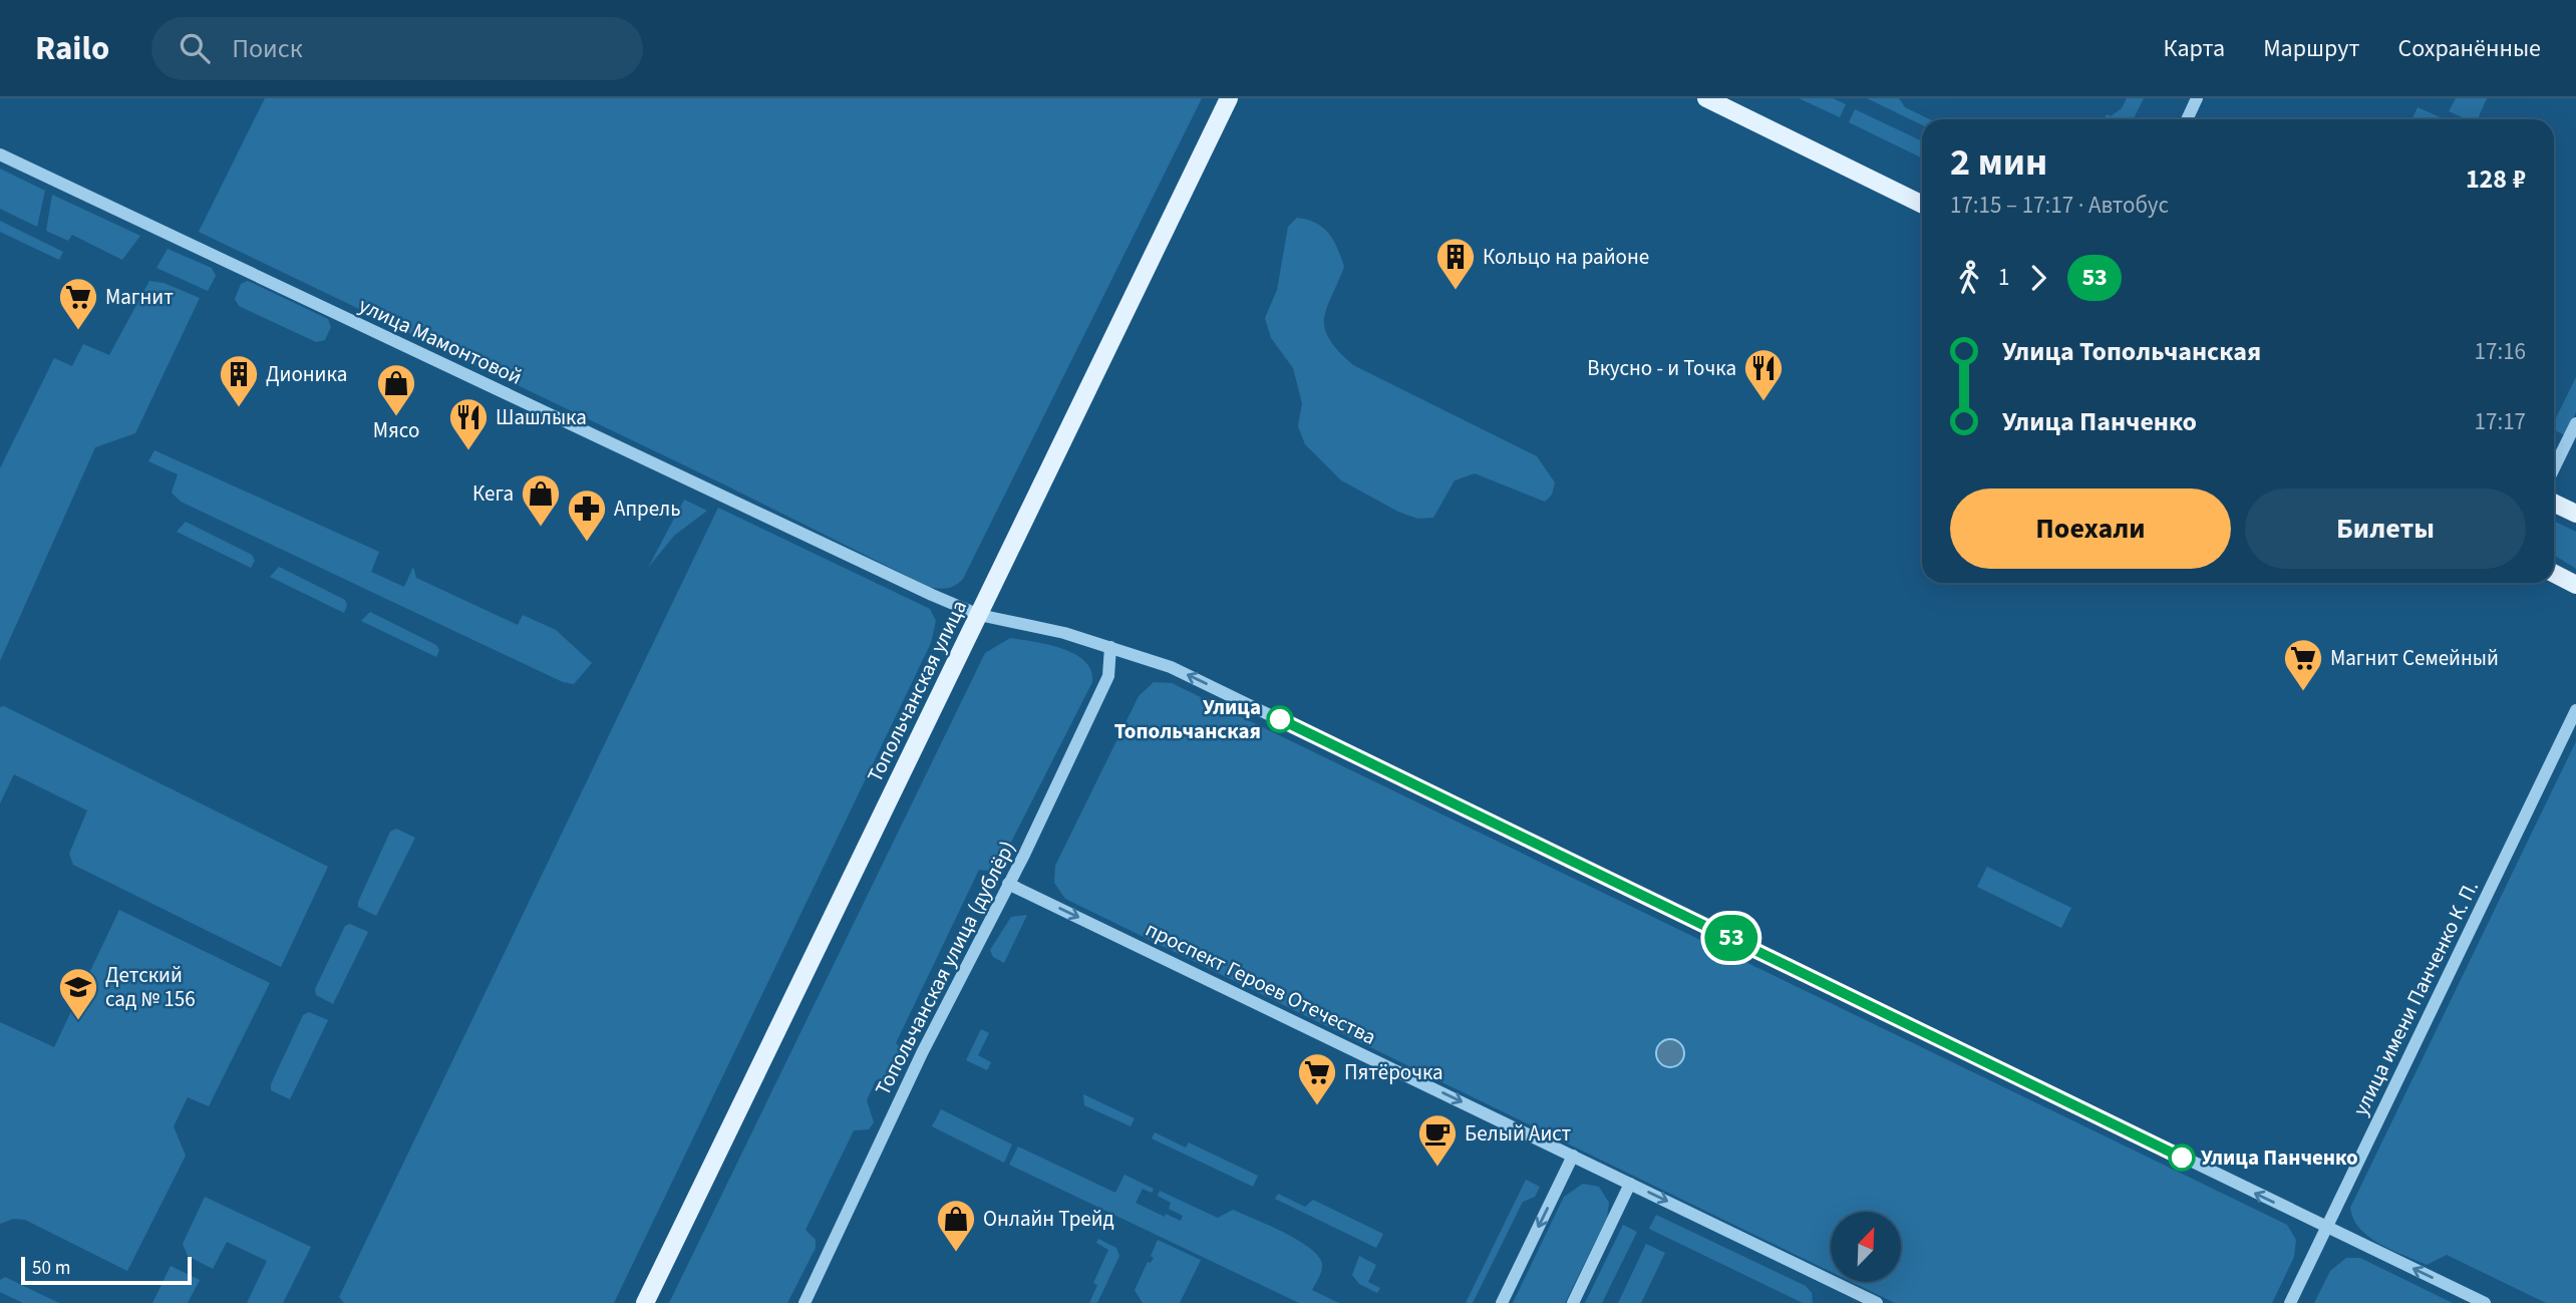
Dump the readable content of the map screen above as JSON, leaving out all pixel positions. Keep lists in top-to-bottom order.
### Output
{
  "streets": {
    "main road": ["Топольчанская улица"],
    "street": [
      "улица Мамонтовой",
      "Топольчанская улица (дублёр)",
      "проспект Героев Отечества",
      "улица имени Панченко К. П."
    ]
  },
  "crossings": [
    ["улица Мамонтовой", "Топольчанская улица"],
    ["Топольчанская улица (дублёр)", "проспект Героев Отечества"]
  ],
  "one_way": ["проспект Героев Отечества"],
  "places": {
    "building": ["Кольцо на районе", "Дионика"],
    "supermarket": ["Магнит", "Магнит Семейный", "Пятёрочка"],
    "restaurant": ["Вкусно - и Точка", "Шашлыка"],
    "shop": ["Мясо", "Кега", "Онлайн Трейд"],
    "pharmacy": ["Апрель"],
    "other": ["Улица Топольчанская", "Улица Панченко"],
    "school or university": ["Детский сад № 156"],
    "cafe": ["Белый Аист"]
  },
  "lines": ["bus line 53"],
  "scale_bar": "50 m",
  "north": "top right",
  "page": {
    "header": "Railo",
    "search": "Поиск",
    "nav": ["Карта", "Маршрут", "Сохранённые"],
    "on_map": "53",
    "heading": ["2 мин", "17:15 – 17:17 · Автобус", "128 ₽"],
    "legs": ["1", "53"],
    "list": [
      {
        "name": "Улица Топольчанская",
        "value": "17:16"
      },
      {
        "name": "Улица Панченко",
        "value": "17:17"
      }
    ],
    "buttons": ["Поехали", "Билеты"],
    "scale": "50 m"
  }
}
